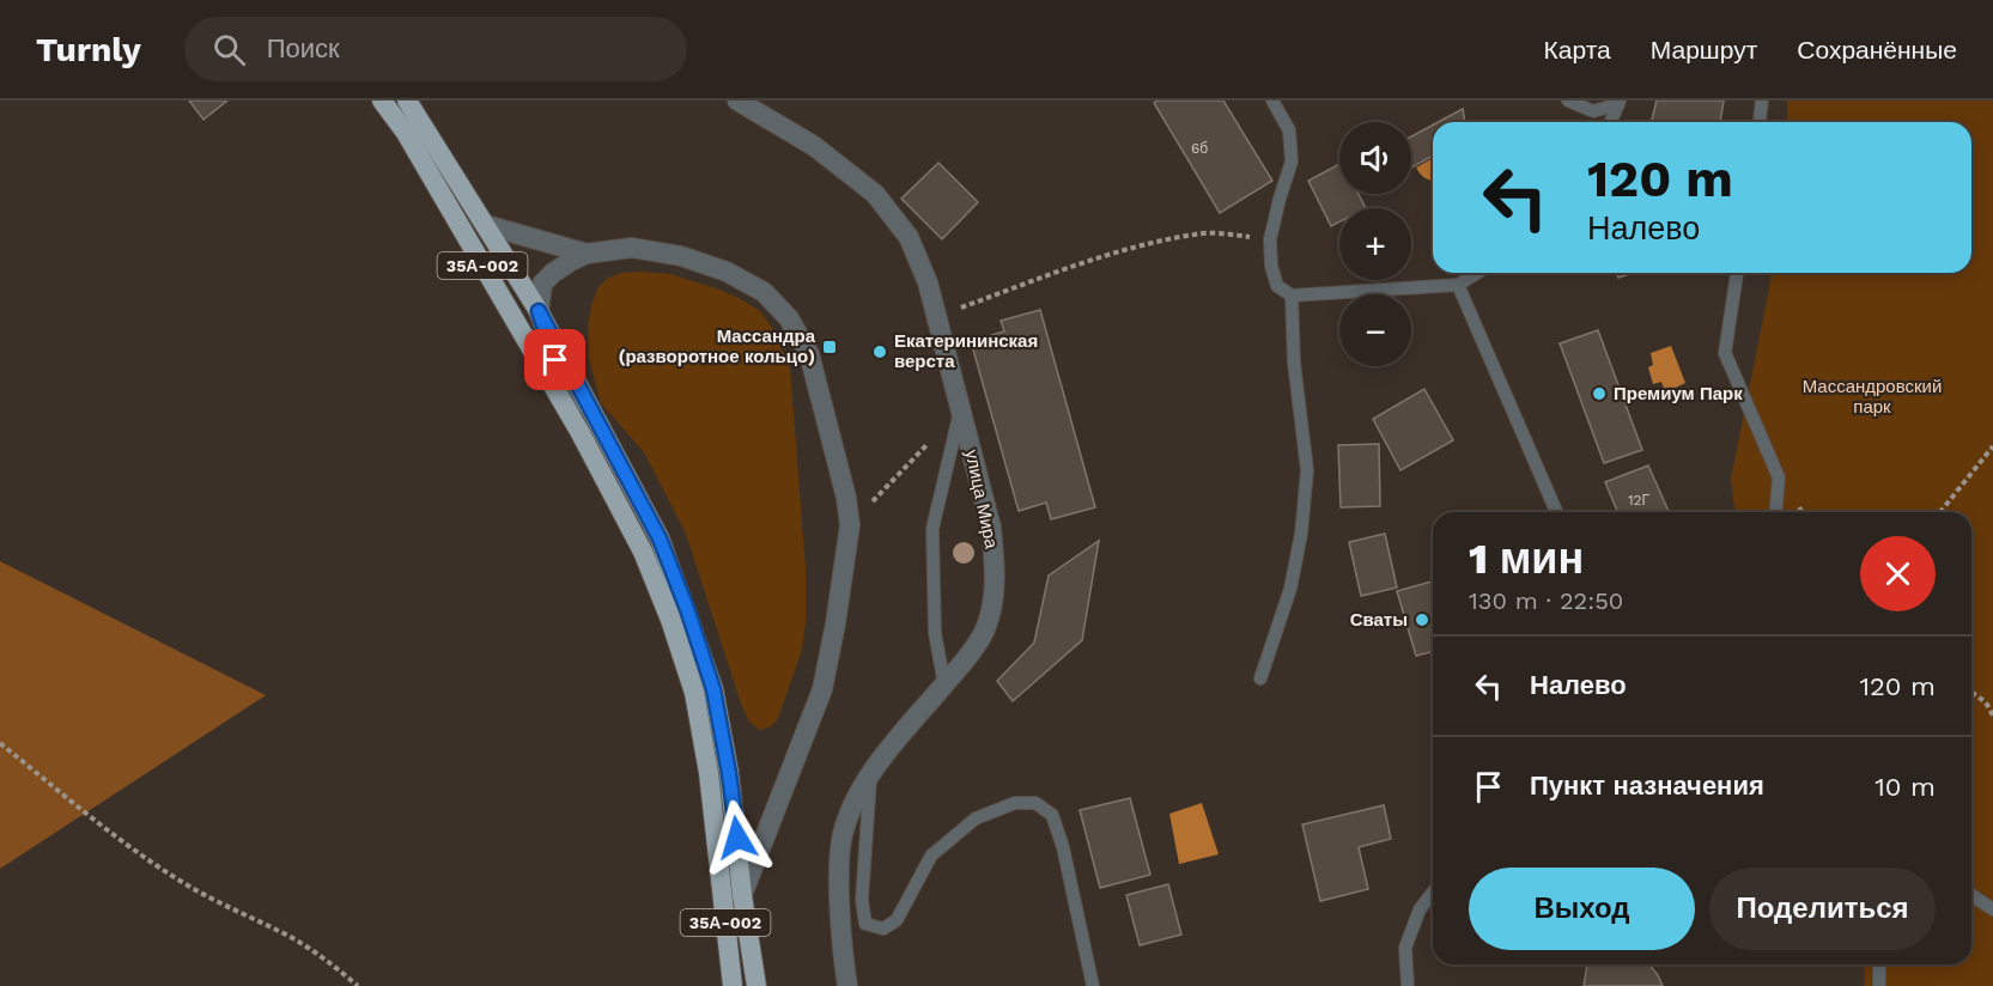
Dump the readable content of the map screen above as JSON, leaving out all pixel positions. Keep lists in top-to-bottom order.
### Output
{
  "streets": {
    "highway": ["35А-002"],
    "street": ["улица Мира"]
  },
  "parks": ["Массандровский парк"],
  "places": {
    "transit": ["Массандра (разворотное кольцо)"],
    "other": ["Екатерининская верста", "Премиум Парк", "Сваты"]
  },
  "house_numbers": ["6б", "12Г"],
  "page": {
    "header": "Turnly",
    "search": "Поиск",
    "nav": ["Карта", "Маршрут", "Сохранённые"],
    "map_buttons": ["+", "−"],
    "turn": ["120 m", "Налево"],
    "heading": ["1 мин", "130 m · 22:50"],
    "list": [
      {
        "name": "Налево",
        "value": "120 m"
      },
      {
        "name": "Пункт назначения",
        "value": "10 m"
      }
    ],
    "buttons": ["Выход", "Поделиться"]
  }
}
